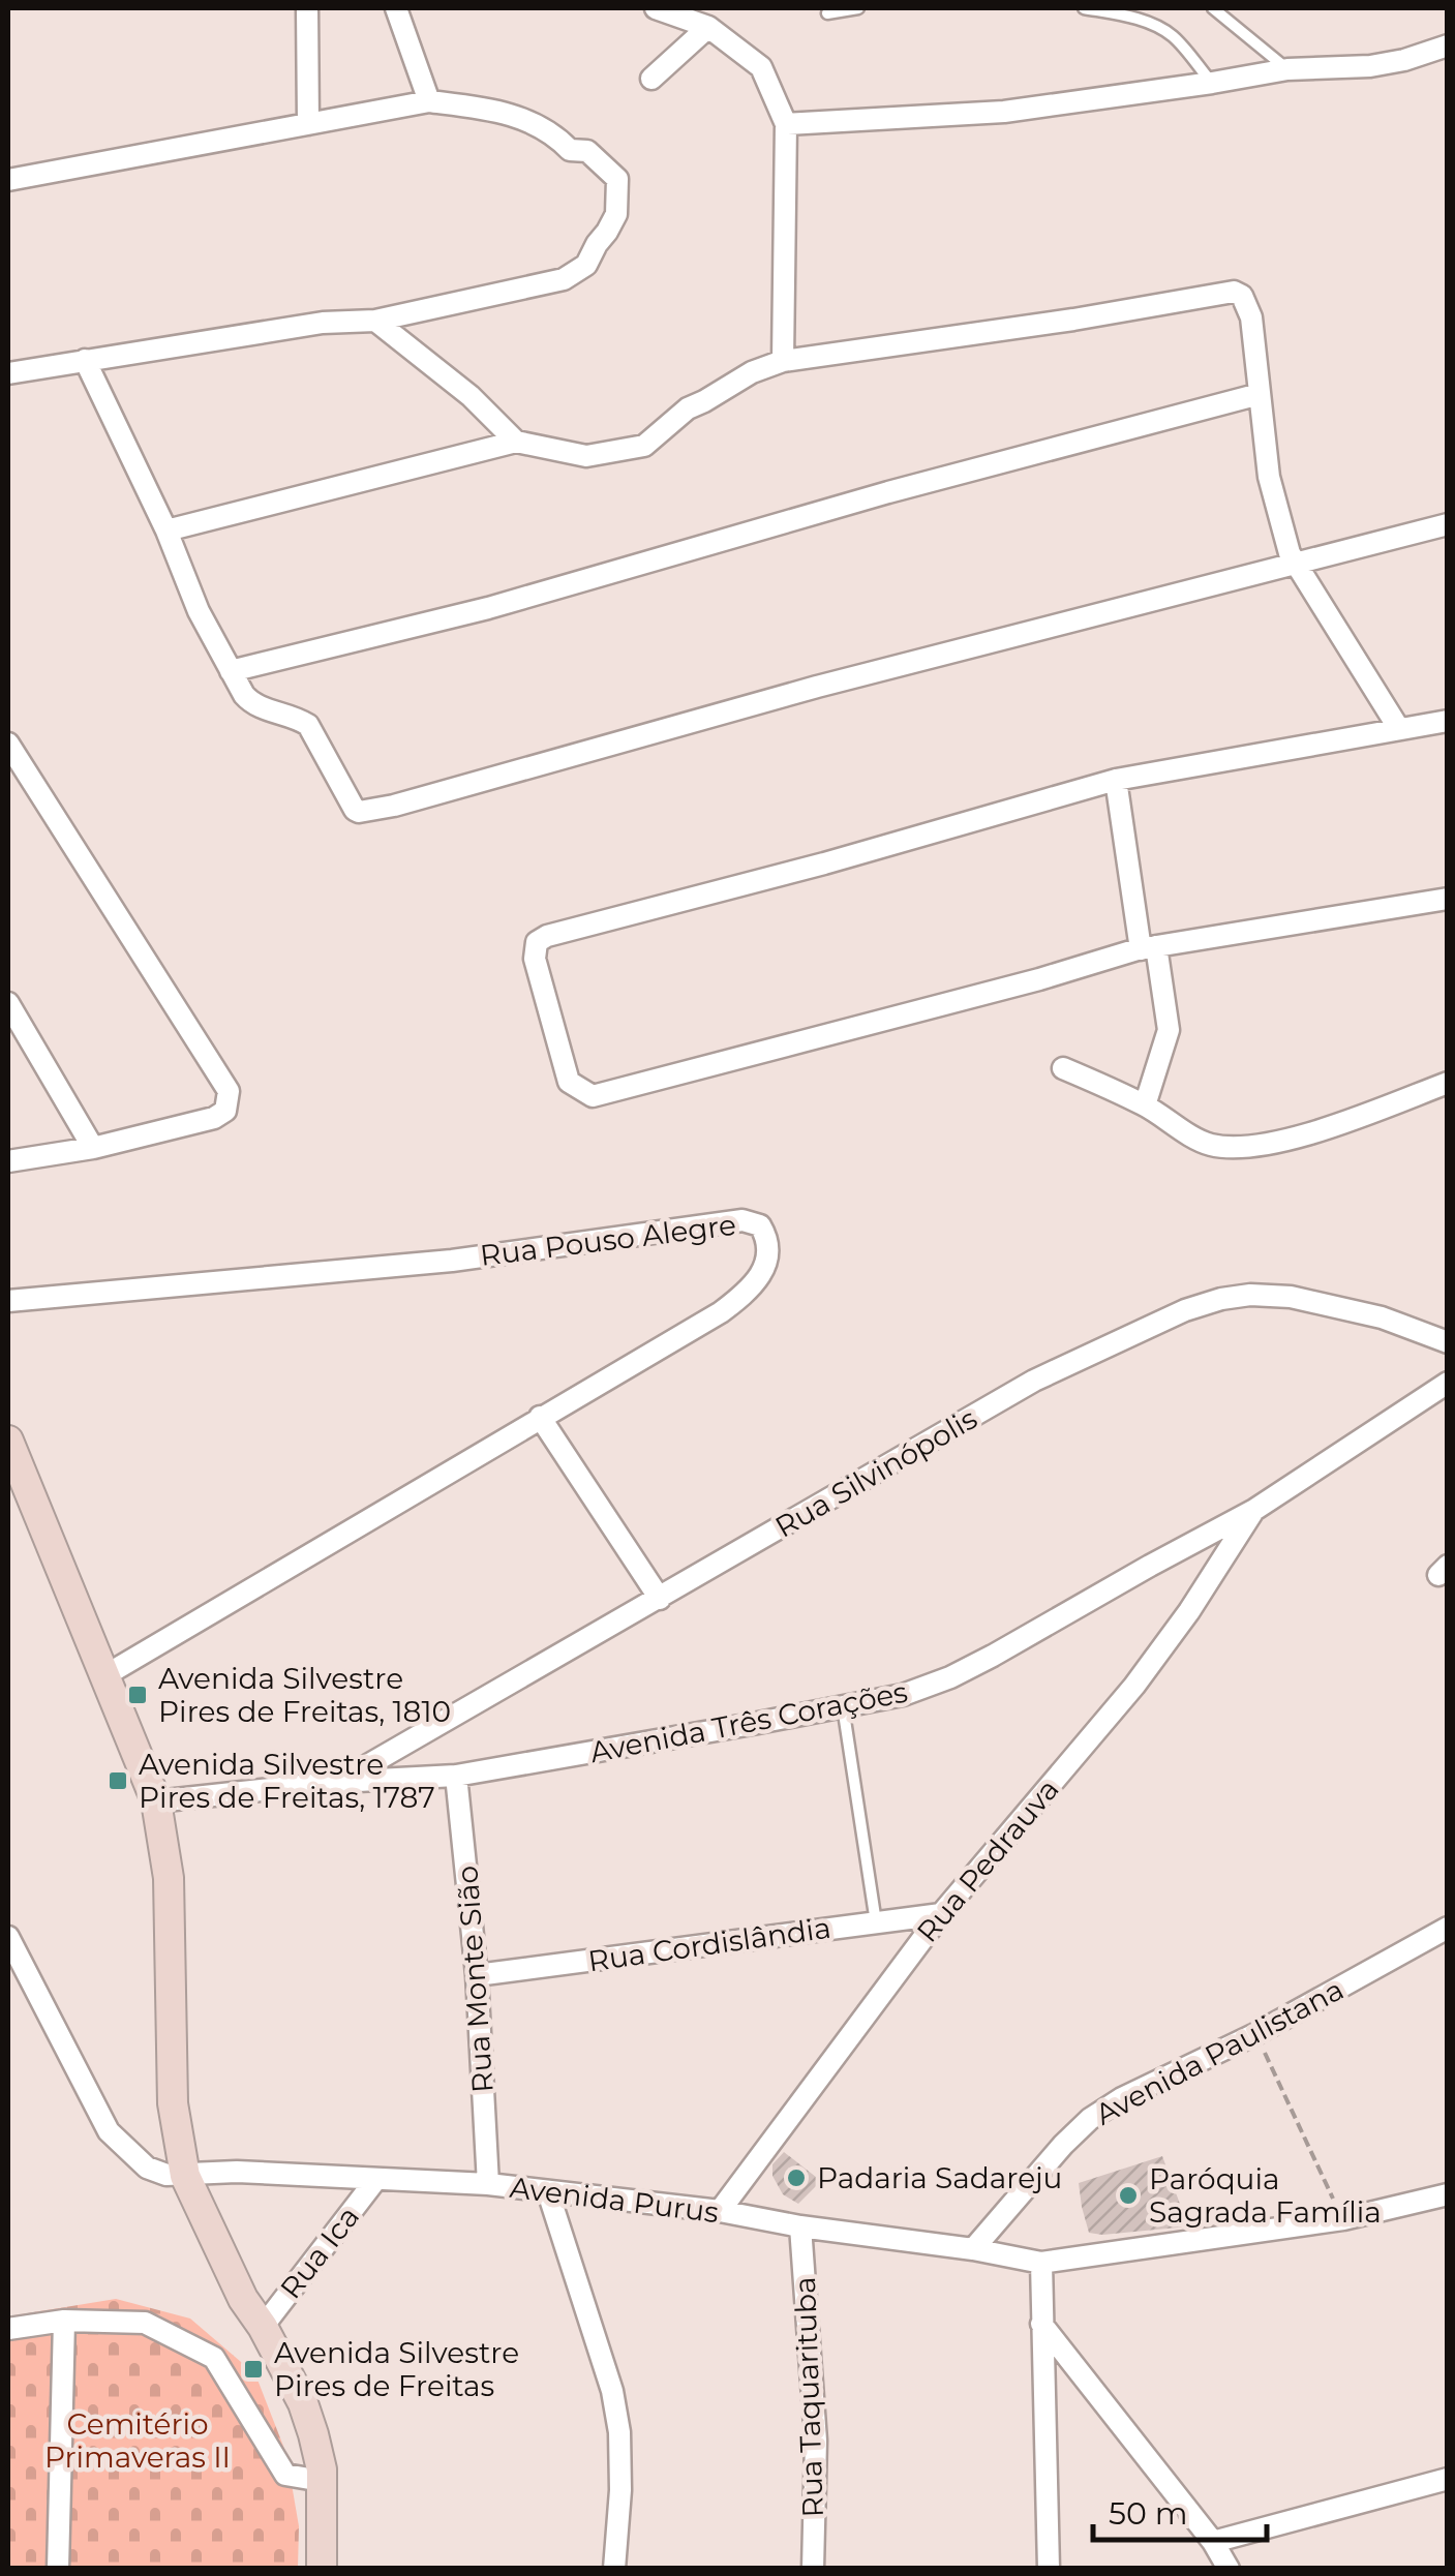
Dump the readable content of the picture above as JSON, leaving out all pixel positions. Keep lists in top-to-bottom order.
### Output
{
  "streets": {
    "street": [
      "Rua Pouso Alegre",
      "Rua Silvinópolis",
      "Avenida Três Corações",
      "Rua Pedrauva",
      "Rua Cordislândia",
      "Rua Monte Sião",
      "Avenida Paulistana",
      "Avenida Purus",
      "Rua Ica",
      "Rua Taquarituba"
    ]
  },
  "crossings": [
    ["Rua Silvinópolis", "Avenida Três Corações"],
    ["Avenida Três Corações", "Rua Pedrauva"],
    ["Avenida Três Corações", "Rua Monte Sião"],
    ["Rua Pedrauva", "Rua Cordislândia"],
    ["Rua Pedrauva", "Avenida Purus"],
    ["Rua Cordislândia", "Rua Monte Sião"],
    ["Rua Monte Sião", "Avenida Purus"],
    ["Avenida Paulistana", "Avenida Purus"],
    ["Avenida Purus", "Rua Ica"],
    ["Avenida Purus", "Rua Taquarituba"]
  ],
  "parks": ["Cemitério Primaveras II"],
  "places": {
    "transit": ["Avenida Silvestre Pires de Freitas, 1810", "Avenida Silvestre Pires de Freitas, 1787", "Avenida Silvestre Pires de Freitas"],
    "other": ["Padaria Sadareju", "Paróquia Sagrada Família"]
  },
  "scale_bar": "50 m"
}
